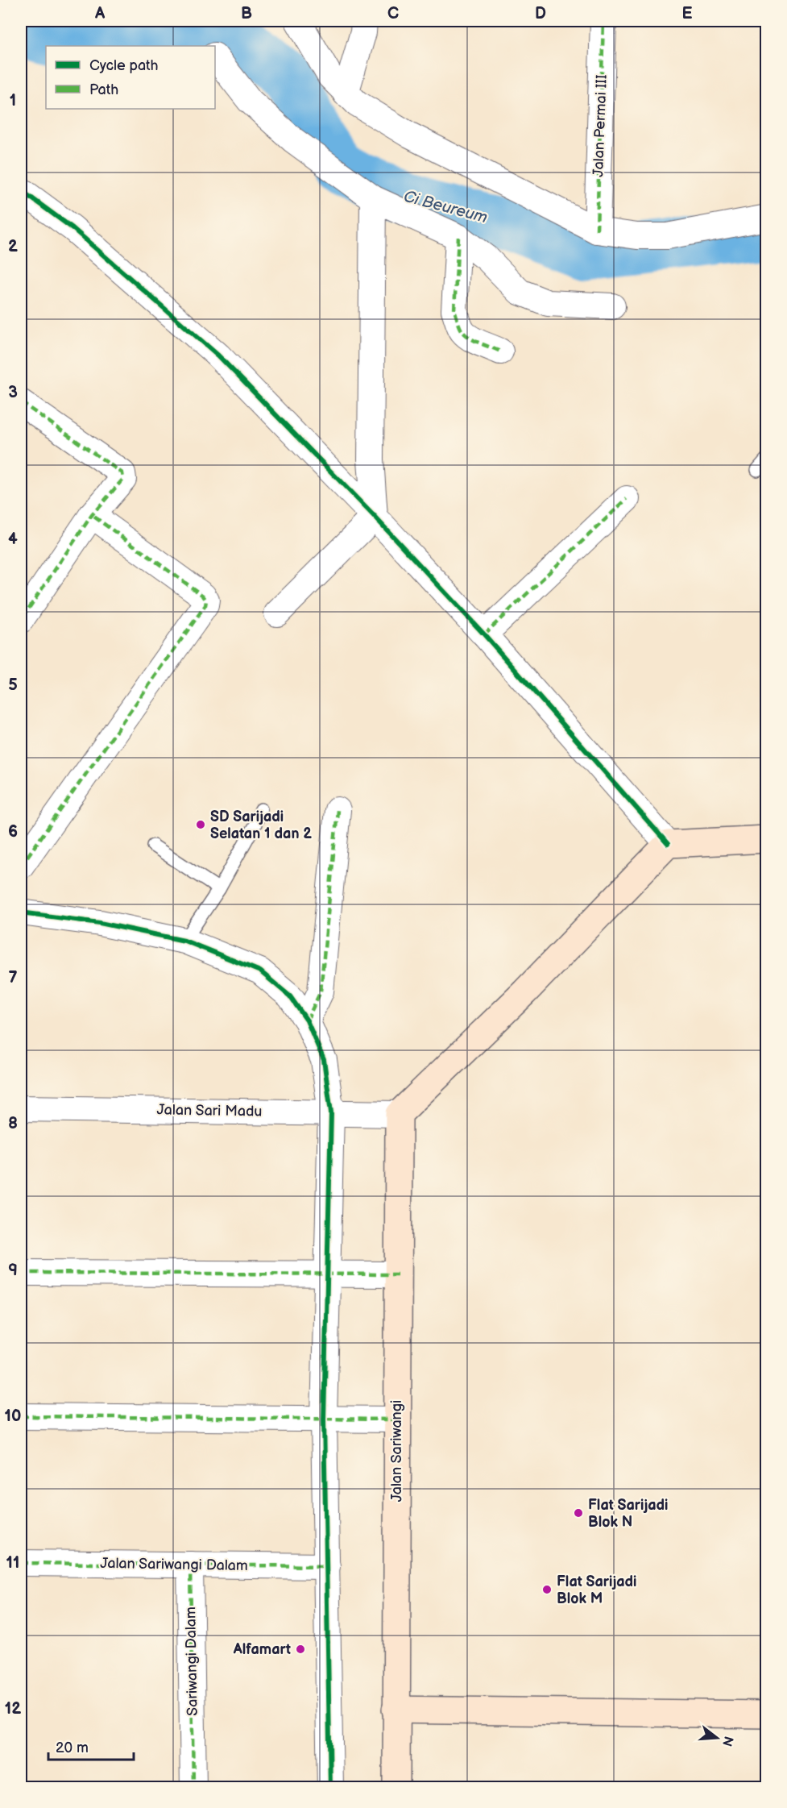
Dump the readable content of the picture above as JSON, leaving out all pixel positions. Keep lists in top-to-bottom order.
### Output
{
  "streets": {
    "street": [
      "Jalan Permai III",
      "Jalan Sari Madu",
      "Jalan Sariwangi",
      "Jalan Sariwangi Dalam",
      "Sariwangi Dalam"
    ]
  },
  "crossings": [
    ["Jalan Sari Madu", "Jalan Sariwangi"],
    ["Jalan Sariwangi Dalam", "Sariwangi Dalam"]
  ],
  "water": ["Ci Beureum"],
  "places": [
    "SD Sarijadi Selatan 1 dan 2",
    "Flat Sarijadi Blok N",
    "Flat Sarijadi Blok M",
    "Alfamart"
  ],
  "legend": ["Cycle path", "Path"],
  "scale_bar": "20 m",
  "north": "right",
  "grid": {
    "columns": [
      "A",
      "B",
      "C",
      "D",
      "E"
    ],
    "rows": [
      "1",
      "2",
      "3",
      "4",
      "5",
      "6",
      "7",
      "8",
      "9",
      "10",
      "11",
      "12"
    ]
  }
}
